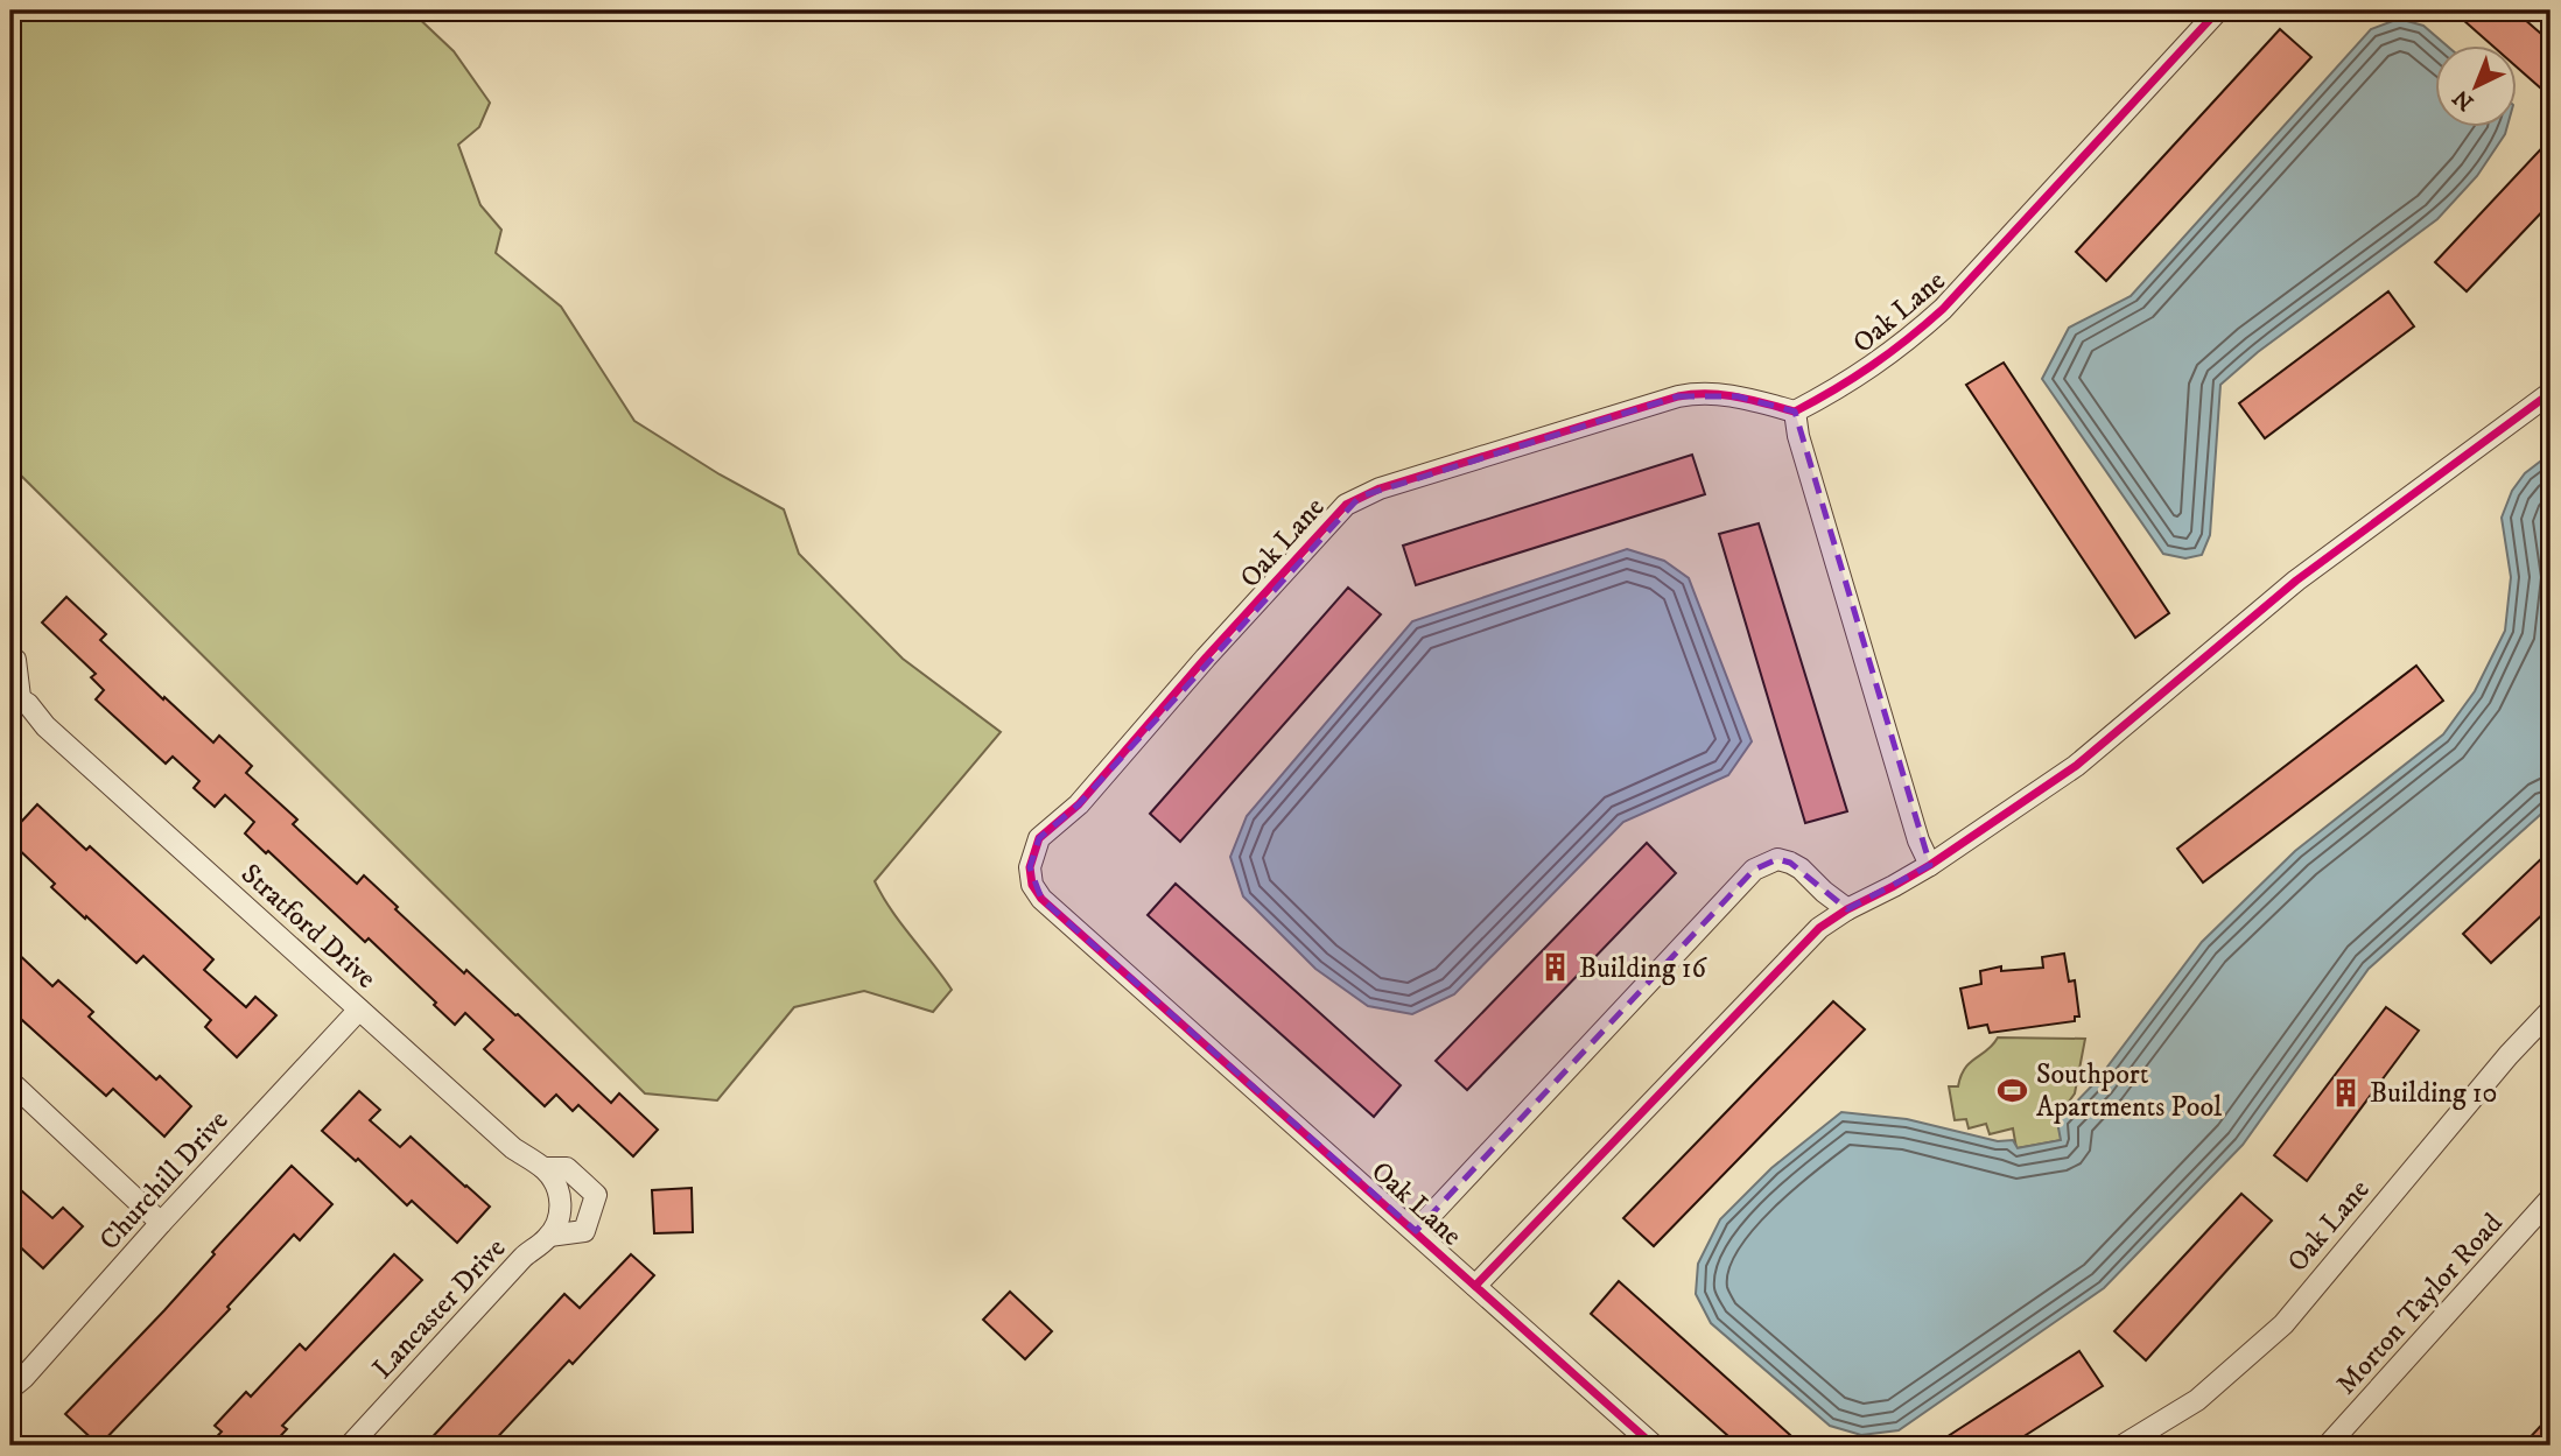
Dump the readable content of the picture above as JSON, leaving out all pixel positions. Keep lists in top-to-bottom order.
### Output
{
  "streets": {
    "street": [
      "Oak Lane",
      "Stratford Drive",
      "Churchill Drive",
      "Morton Taylor Road",
      "Lancaster Drive"
    ]
  },
  "crossings": [
    ["Stratford Drive", "Churchill Drive"],
    ["Stratford Drive", "Lancaster Drive"]
  ],
  "places": {
    "building": ["Building 16", "Building 10"],
    "sports": ["Southport Apartments Pool"]
  },
  "north": "bottom left"
}
